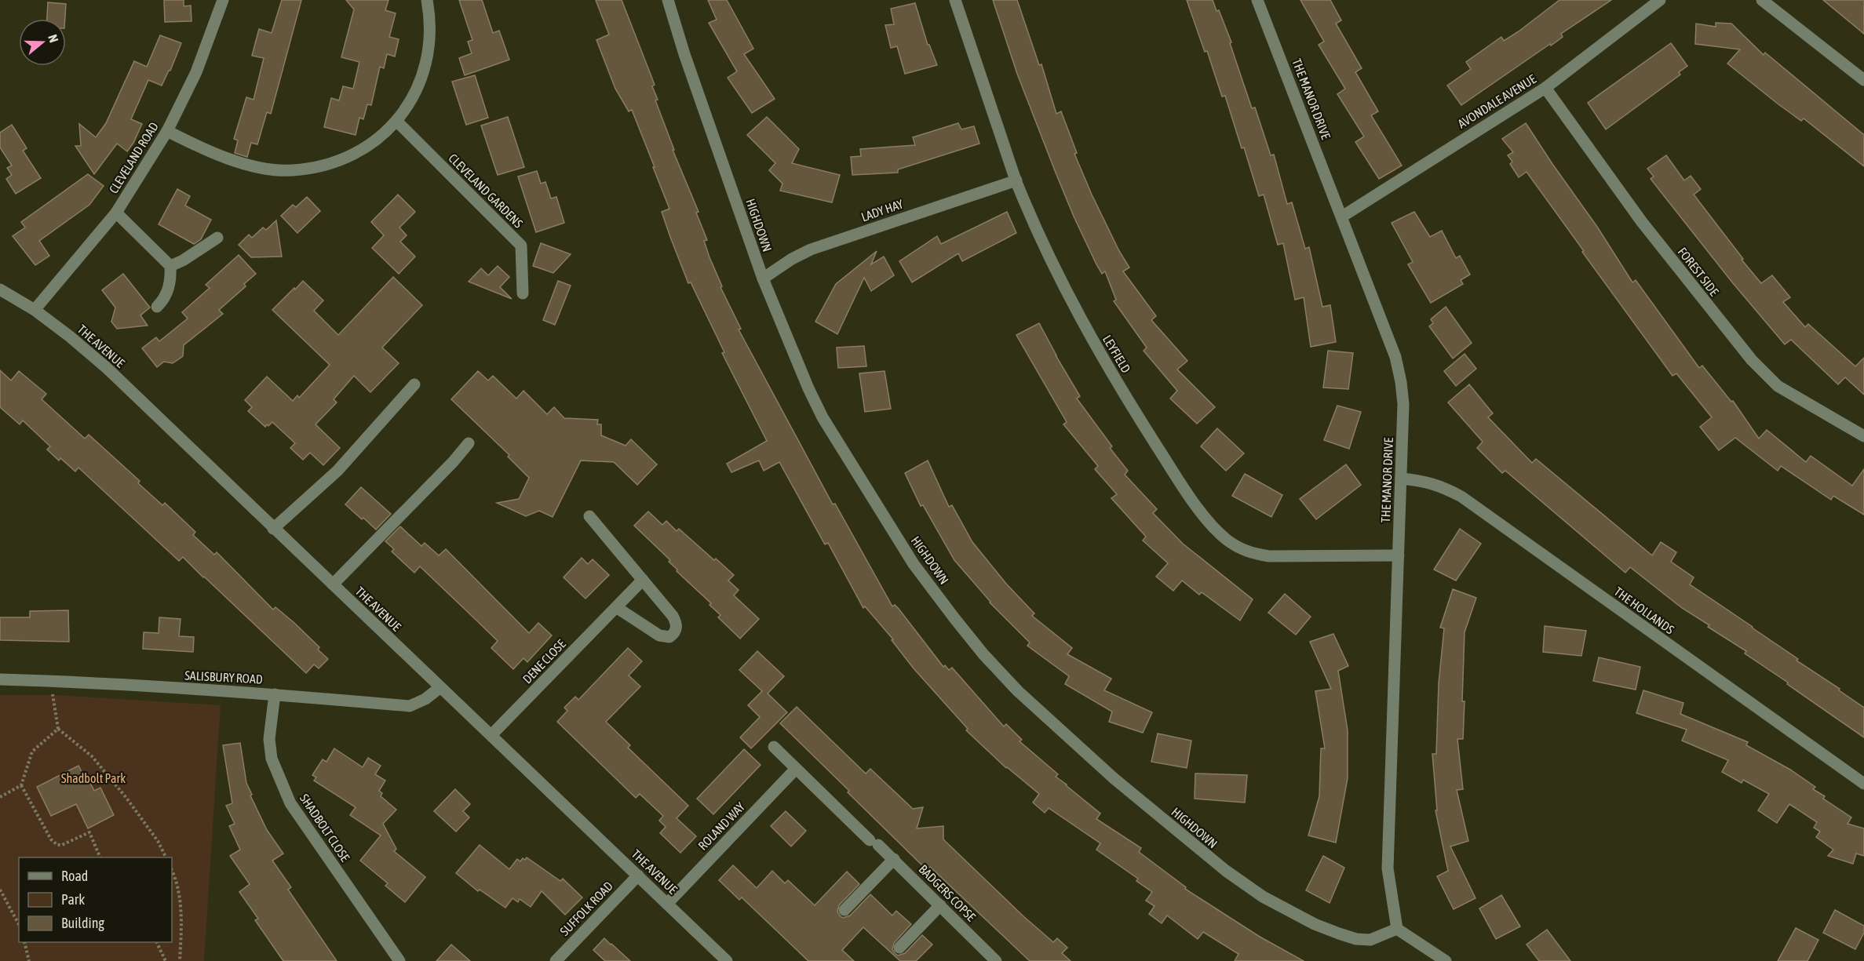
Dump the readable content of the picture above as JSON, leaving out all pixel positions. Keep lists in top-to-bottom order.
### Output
{
  "streets": {
    "street": [
      "THE MANOR DRIVE",
      "AVONDALE AVENUE",
      "CLEVELAND ROAD",
      "CLEVELAND GARDENS",
      "LADY HAY",
      "HIGHDOWN",
      "FOREST SIDE",
      "THE AVENUE",
      "LEYFIELD",
      "THE HOLLANDS",
      "DENE CLOSE",
      "SALISBURY ROAD",
      "ROLAND WAY",
      "SHADBOLT CLOSE",
      "BADGERS COPSE",
      "SUFFOLK ROAD"
    ]
  },
  "crossings": [
    ["THE MANOR DRIVE", "AVONDALE AVENUE"],
    ["THE MANOR DRIVE", "HIGHDOWN"],
    ["THE MANOR DRIVE", "LEYFIELD"],
    ["THE MANOR DRIVE", "THE HOLLANDS"],
    ["AVONDALE AVENUE", "FOREST SIDE"],
    ["CLEVELAND ROAD", "THE AVENUE"],
    ["LADY HAY", "HIGHDOWN"],
    ["LADY HAY", "LEYFIELD"],
    ["THE AVENUE", "DENE CLOSE"],
    ["THE AVENUE", "SALISBURY ROAD"],
    ["THE AVENUE", "ROLAND WAY"],
    ["THE AVENUE", "SUFFOLK ROAD"],
    ["SALISBURY ROAD", "SHADBOLT CLOSE"],
    ["ROLAND WAY", "BADGERS COPSE"]
  ],
  "parks": ["Shadbolt Park"],
  "legend": ["Road", "Park", "Building"],
  "north": "right"
}
